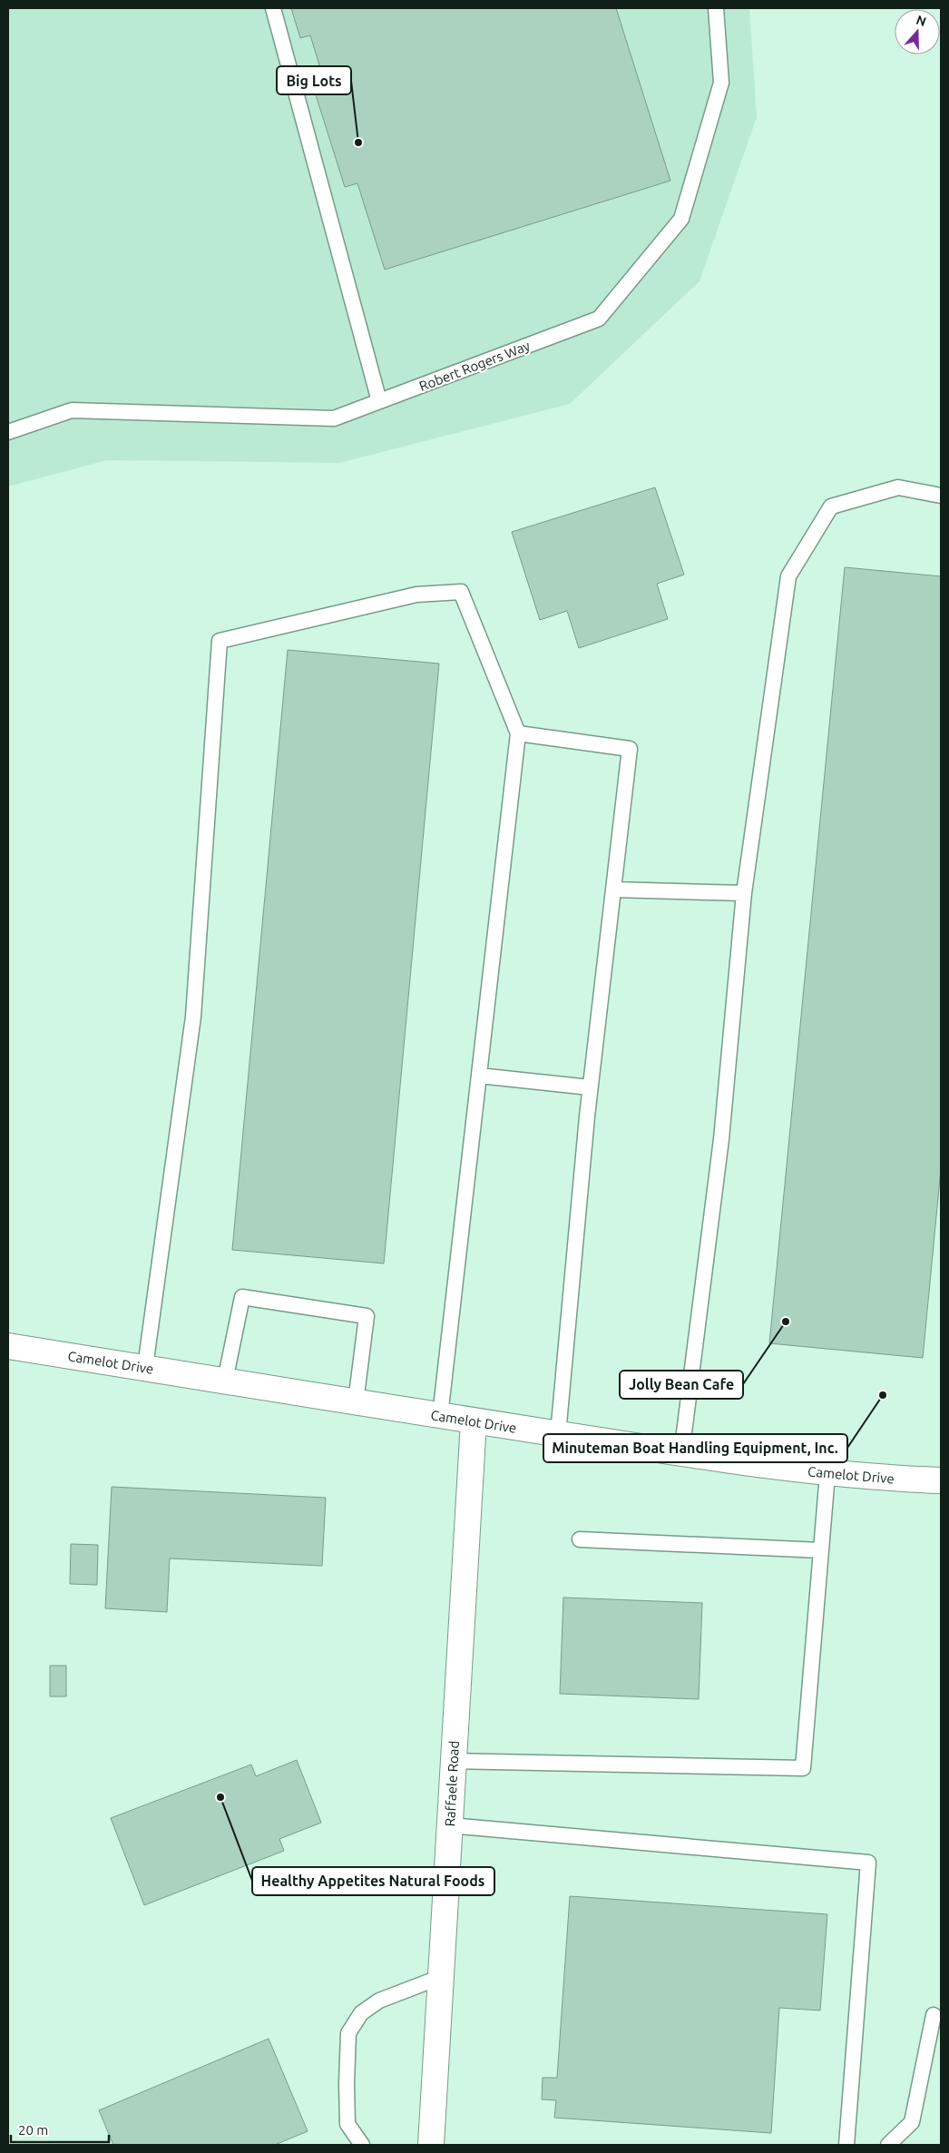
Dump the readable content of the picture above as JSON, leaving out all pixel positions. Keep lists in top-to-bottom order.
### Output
{
  "streets": {
    "street": ["Camelot Drive", "Raffaele Road"],
    "lane": ["Robert Rogers Way"]
  },
  "crossings": [
    ["Camelot Drive", "Raffaele Road"]
  ],
  "places": [
    "Big Lots",
    "Jolly Bean Cafe",
    "Minuteman Boat Handling Equipment, Inc.",
    "Healthy Appetites Natural Foods"
  ],
  "scale_bar": "20 m",
  "north": "top"
}
